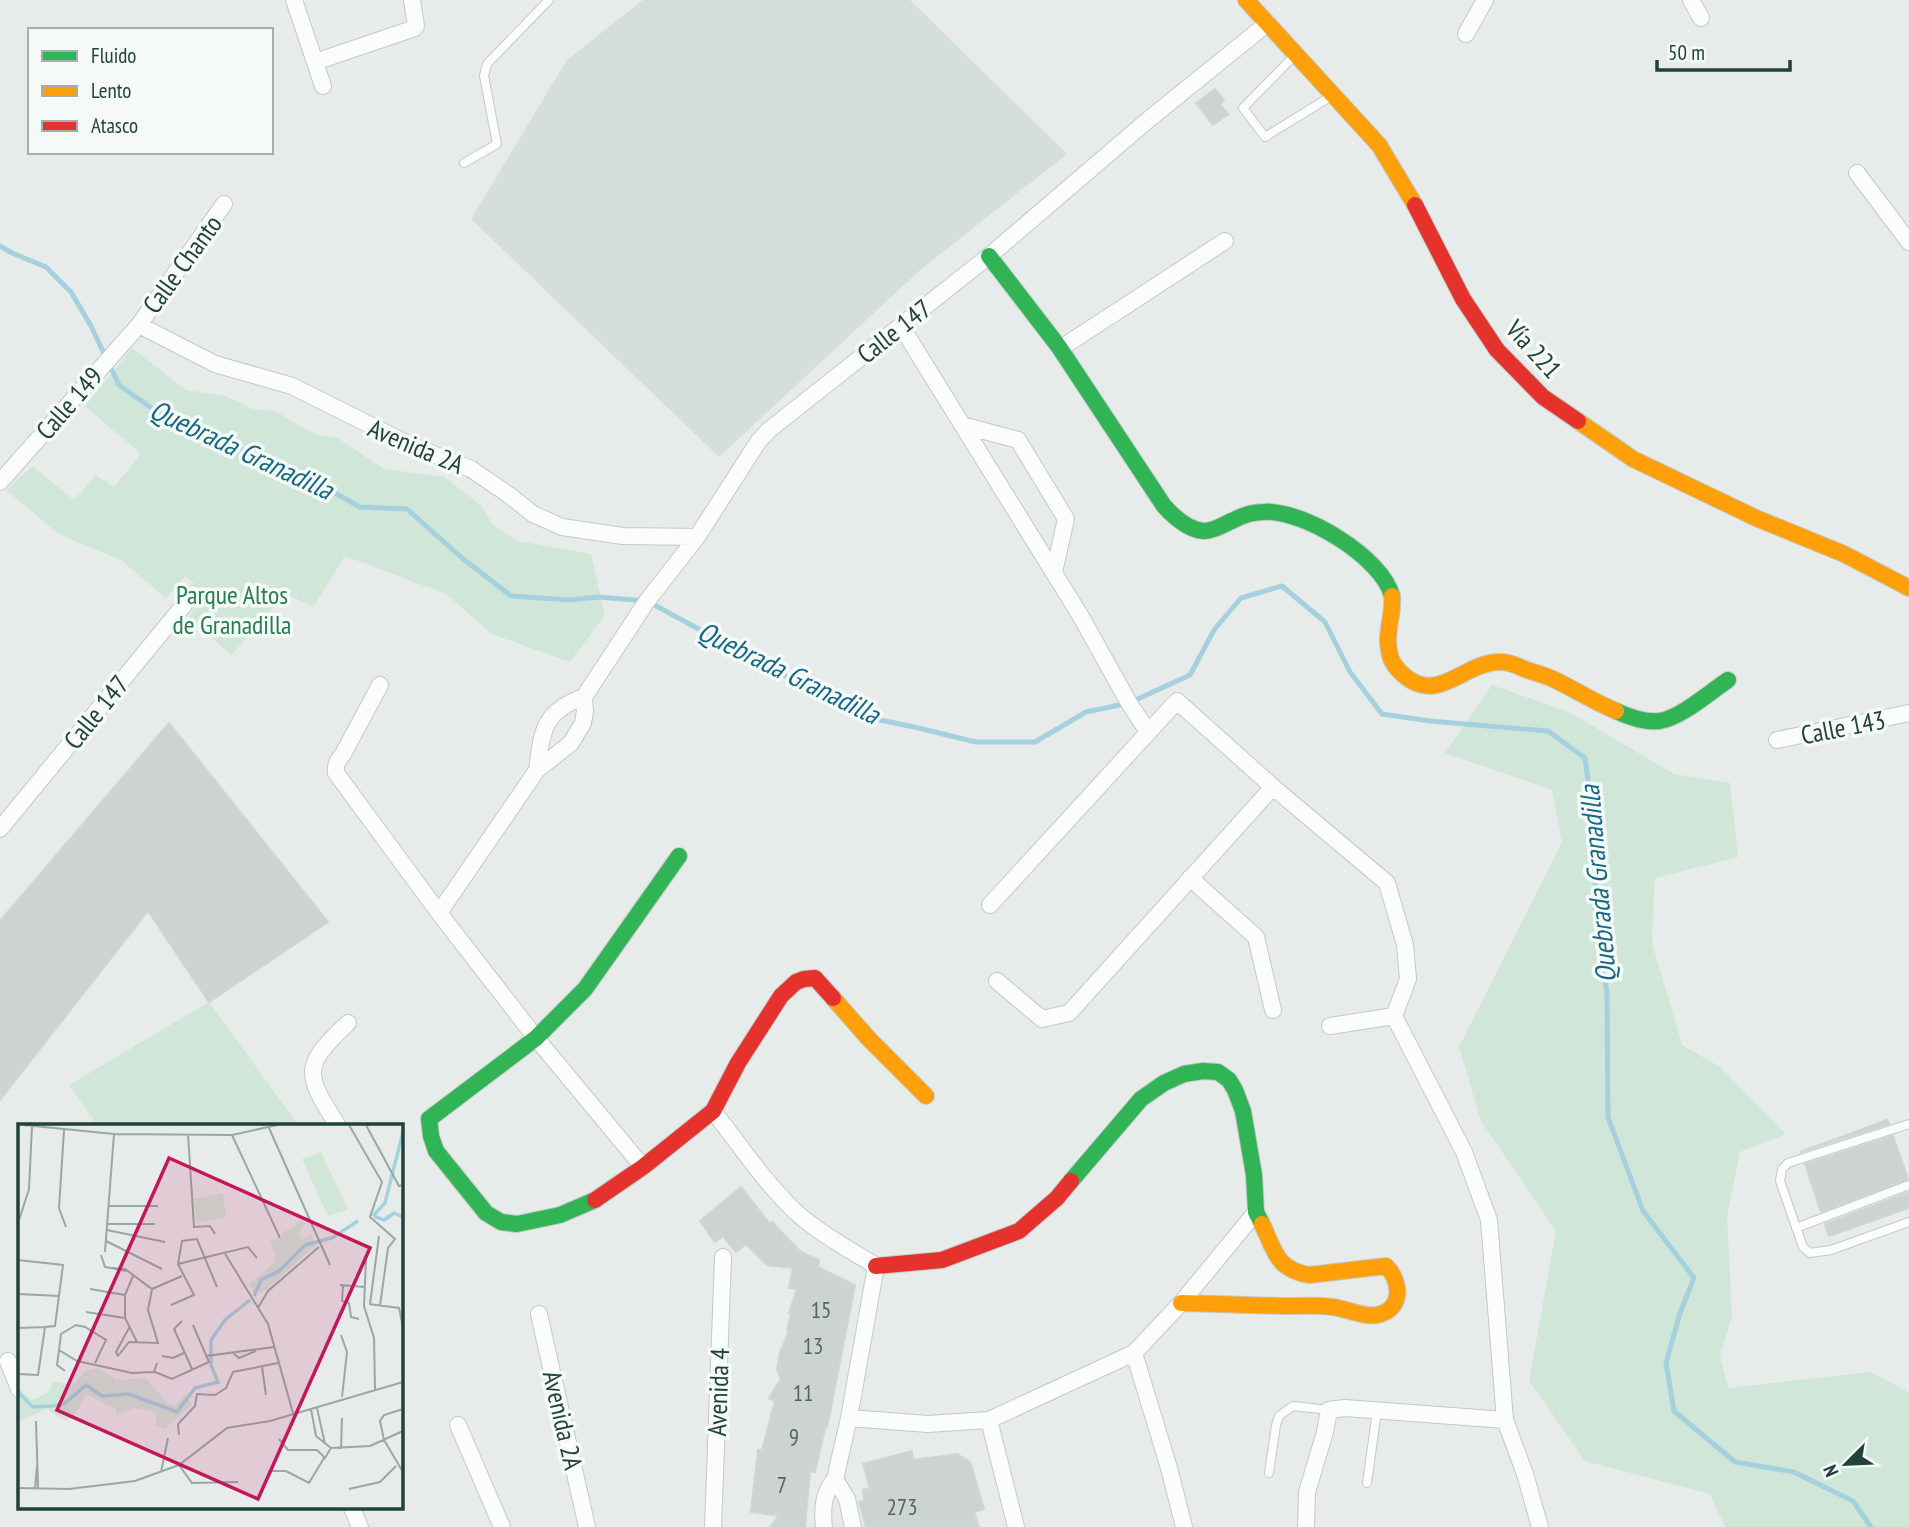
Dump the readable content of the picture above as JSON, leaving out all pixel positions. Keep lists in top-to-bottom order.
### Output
{
  "streets": {
    "street": [
      "Calle Chanto",
      "Calle 147",
      "Vía 221",
      "Calle 149",
      "Avenida 2A",
      "Calle 143",
      "Avenida 4"
    ]
  },
  "crossings": [
    ["Calle Chanto", "Calle 149"],
    ["Calle Chanto", "Avenida 2A"],
    ["Calle 147", "Vía 221"],
    ["Calle 147", "Avenida 2A"],
    ["Calle 149", "Avenida 2A"]
  ],
  "water": ["Quebrada Granadilla"],
  "parks": ["Parque Altos de Granadilla"],
  "house_numbers": [
    "15",
    "13",
    "11",
    "9",
    "7",
    "273"
  ],
  "legend": ["Fluido", "Lento", "Atasco"],
  "scale_bar": "50 m",
  "north": "bottom left"
}
